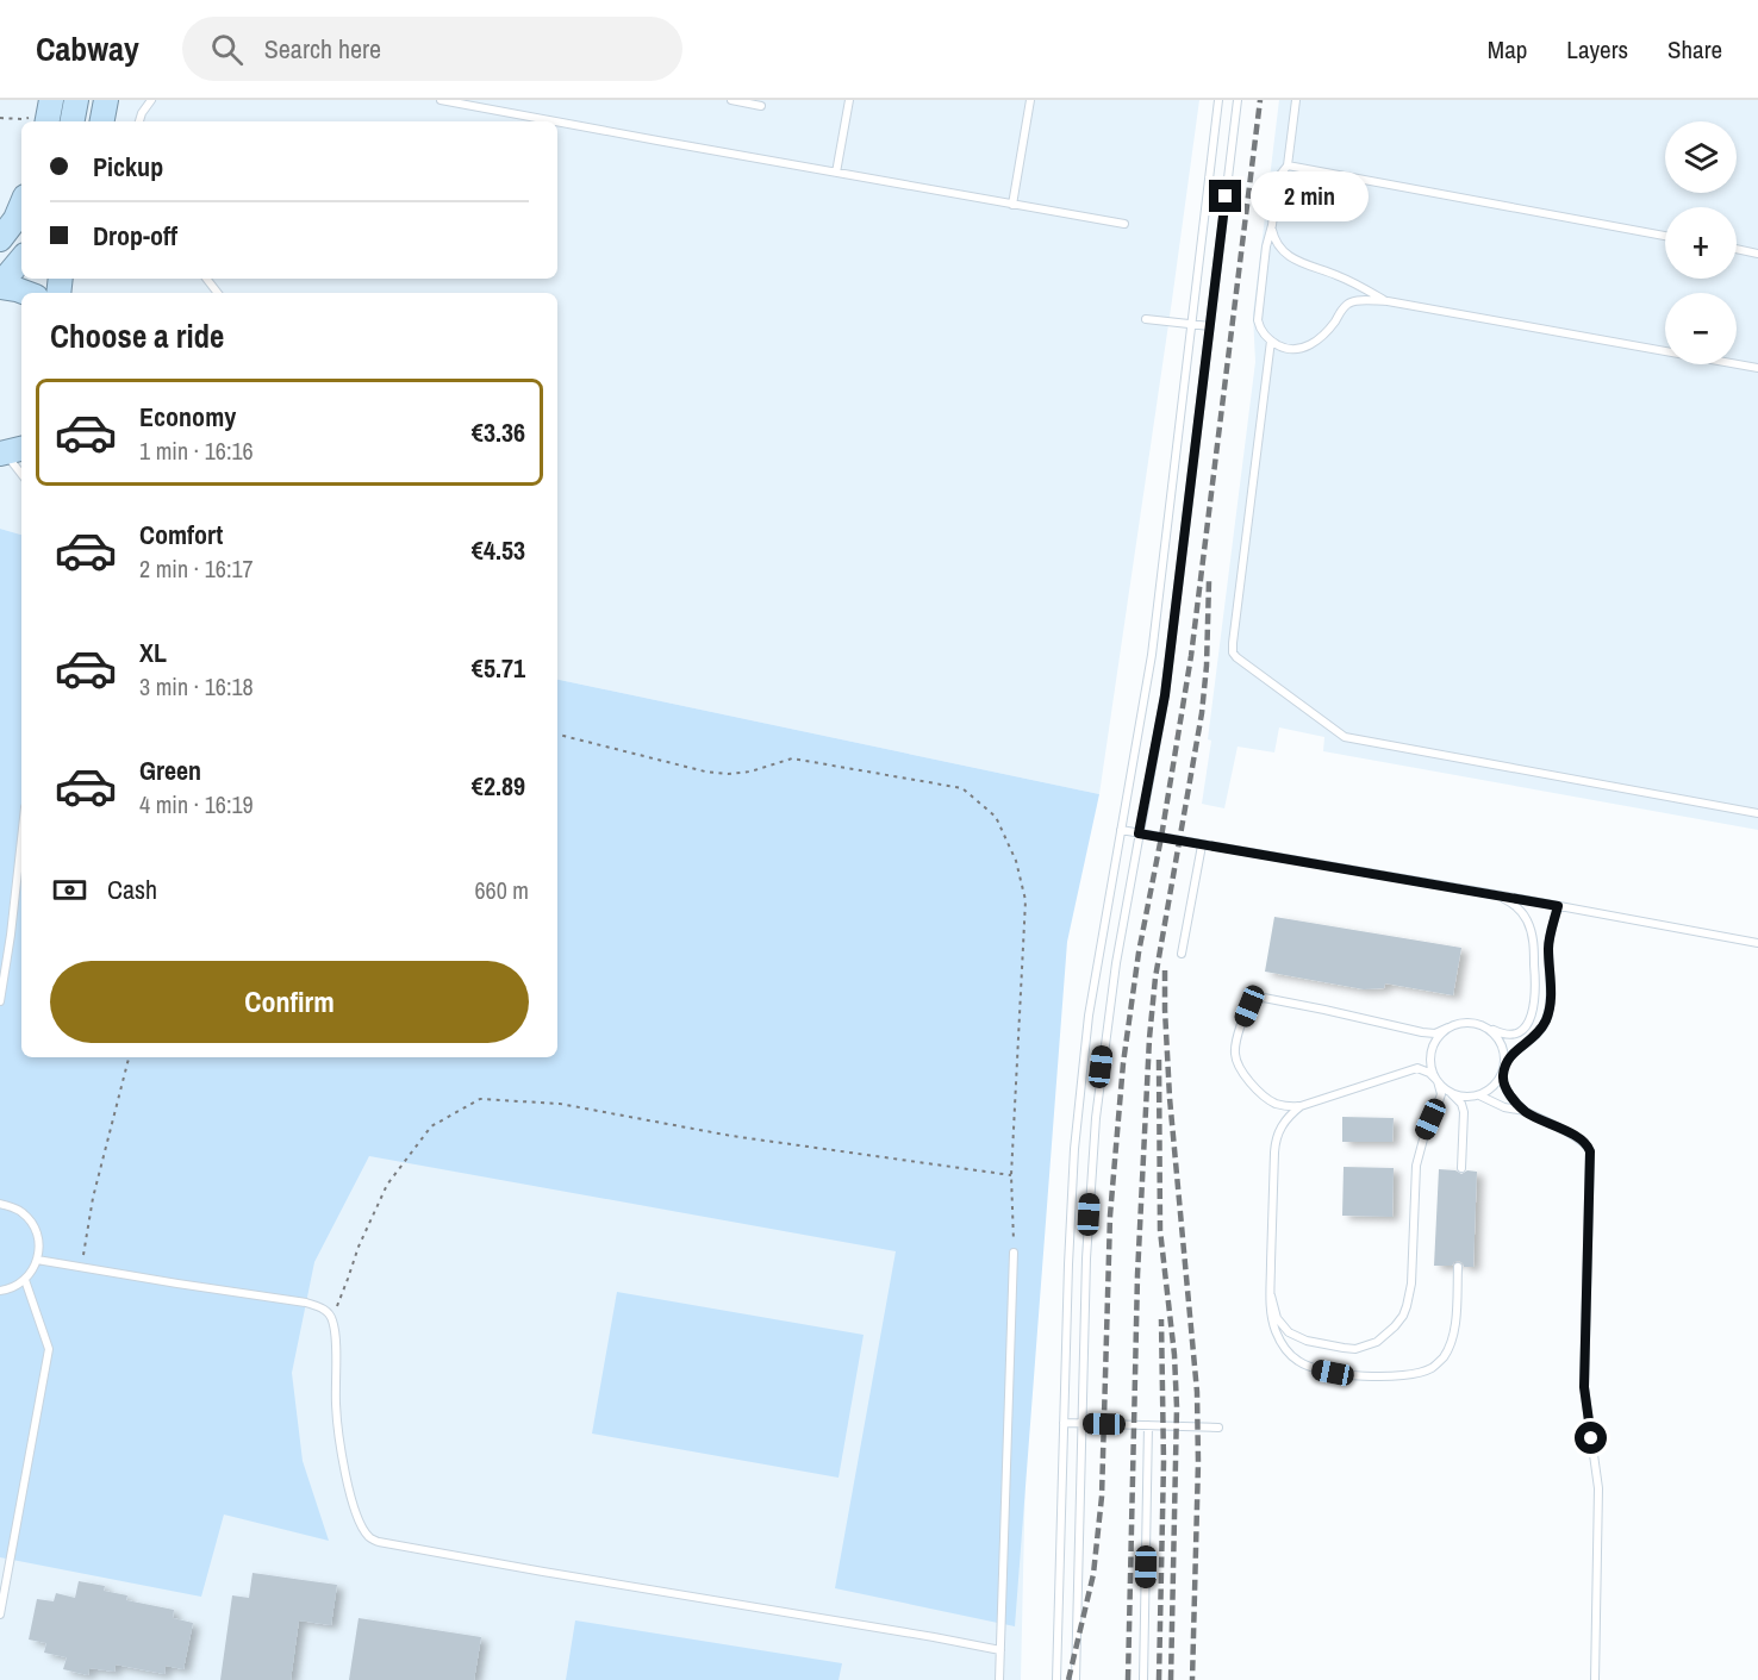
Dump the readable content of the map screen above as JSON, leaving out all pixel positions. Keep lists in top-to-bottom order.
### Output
{
  "page": {
    "header": "Cabway",
    "search": "Search here",
    "nav": ["Map", "Layers", "Share"],
    "map_buttons": ["+", "−"],
    "banner": ["Pickup", "Drop-off"],
    "bubble": "2 min",
    "heading": "Choose a ride",
    "list": [
      {
        "name": "Economy",
        "note": "1 min · 16:16",
        "value": "€3.36"
      },
      {
        "name": "Comfort",
        "note": "2 min · 16:17",
        "value": "€4.53"
      },
      {
        "name": "XL",
        "note": "3 min · 16:18",
        "value": "€5.71"
      },
      {
        "name": "Green",
        "note": "4 min · 16:19",
        "value": "€2.89"
      }
    ],
    "pay": ["Cash", "660 m"],
    "buttons": "Confirm"
  }
}
